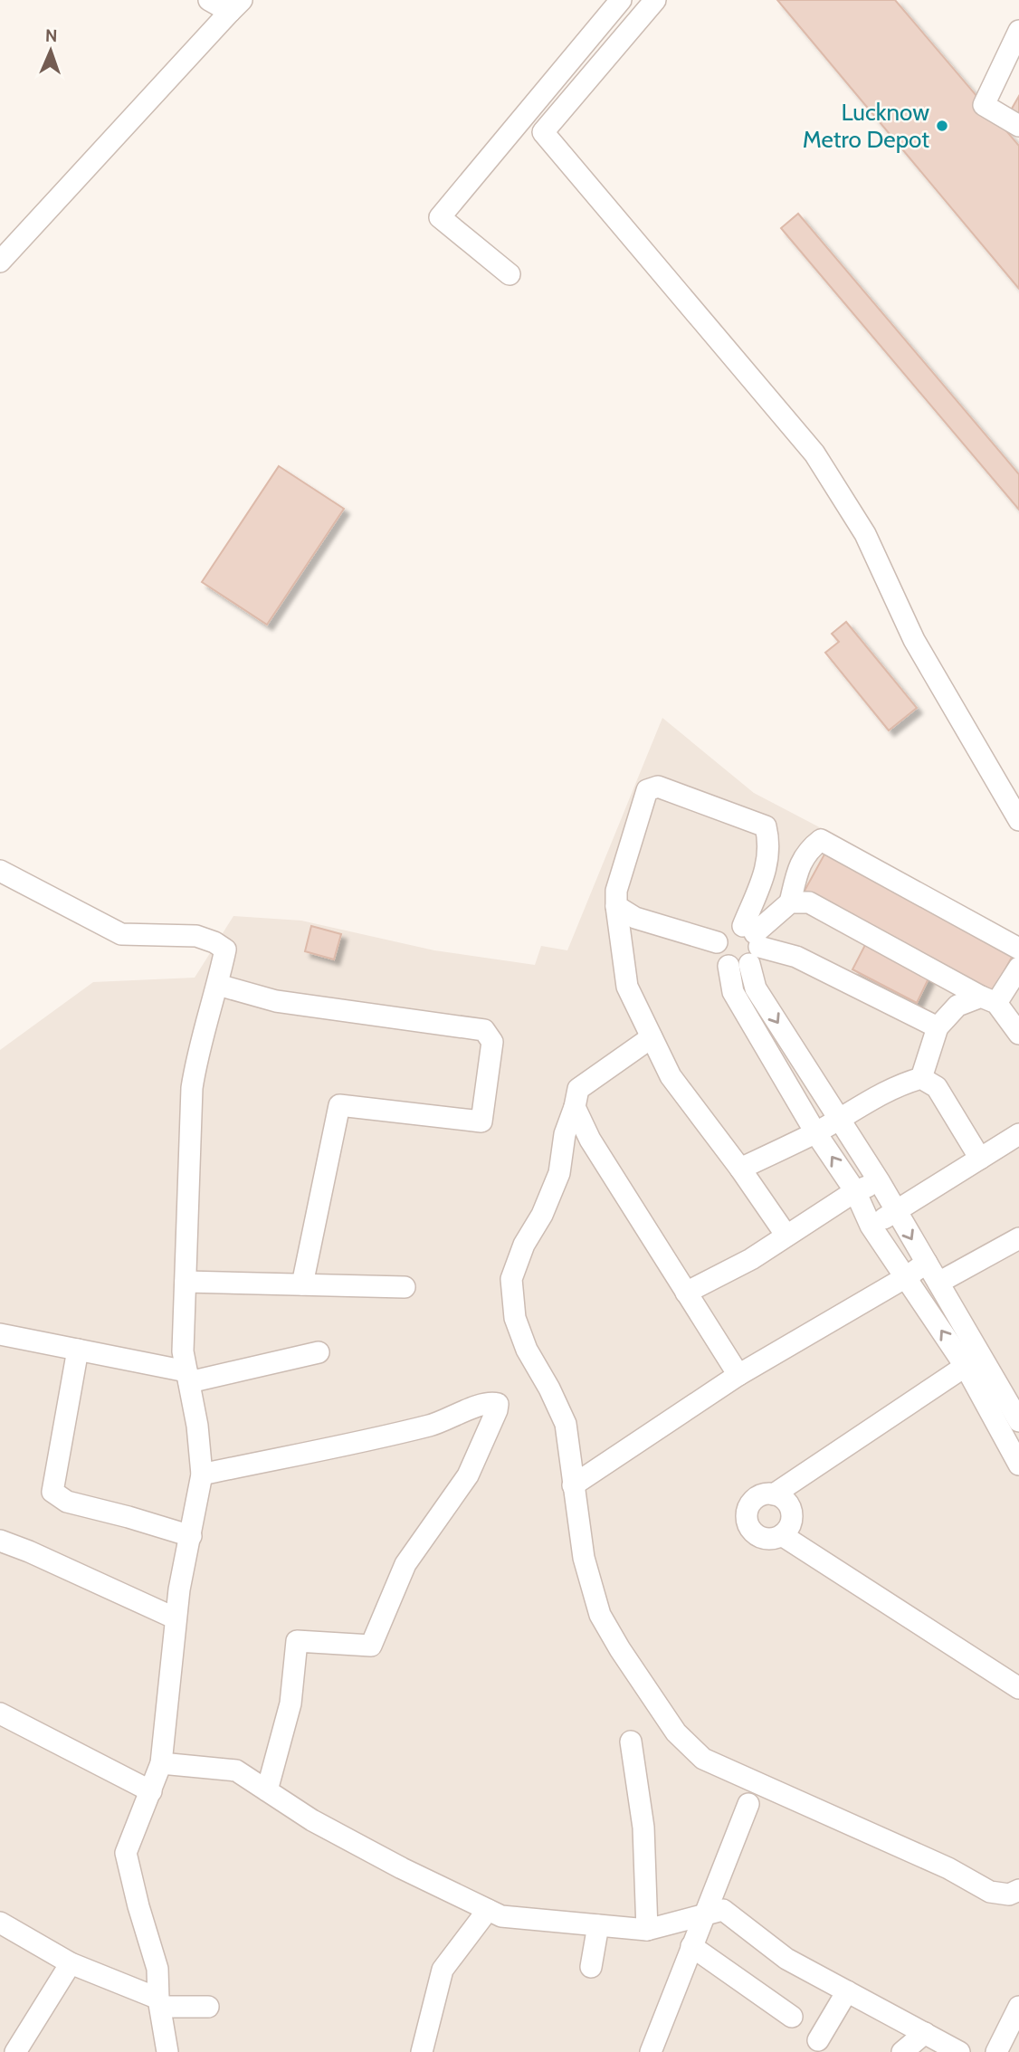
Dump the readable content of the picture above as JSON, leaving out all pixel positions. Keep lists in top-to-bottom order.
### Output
{
  "places": ["Lucknow Metro Depot"],
  "north": "top"
}
